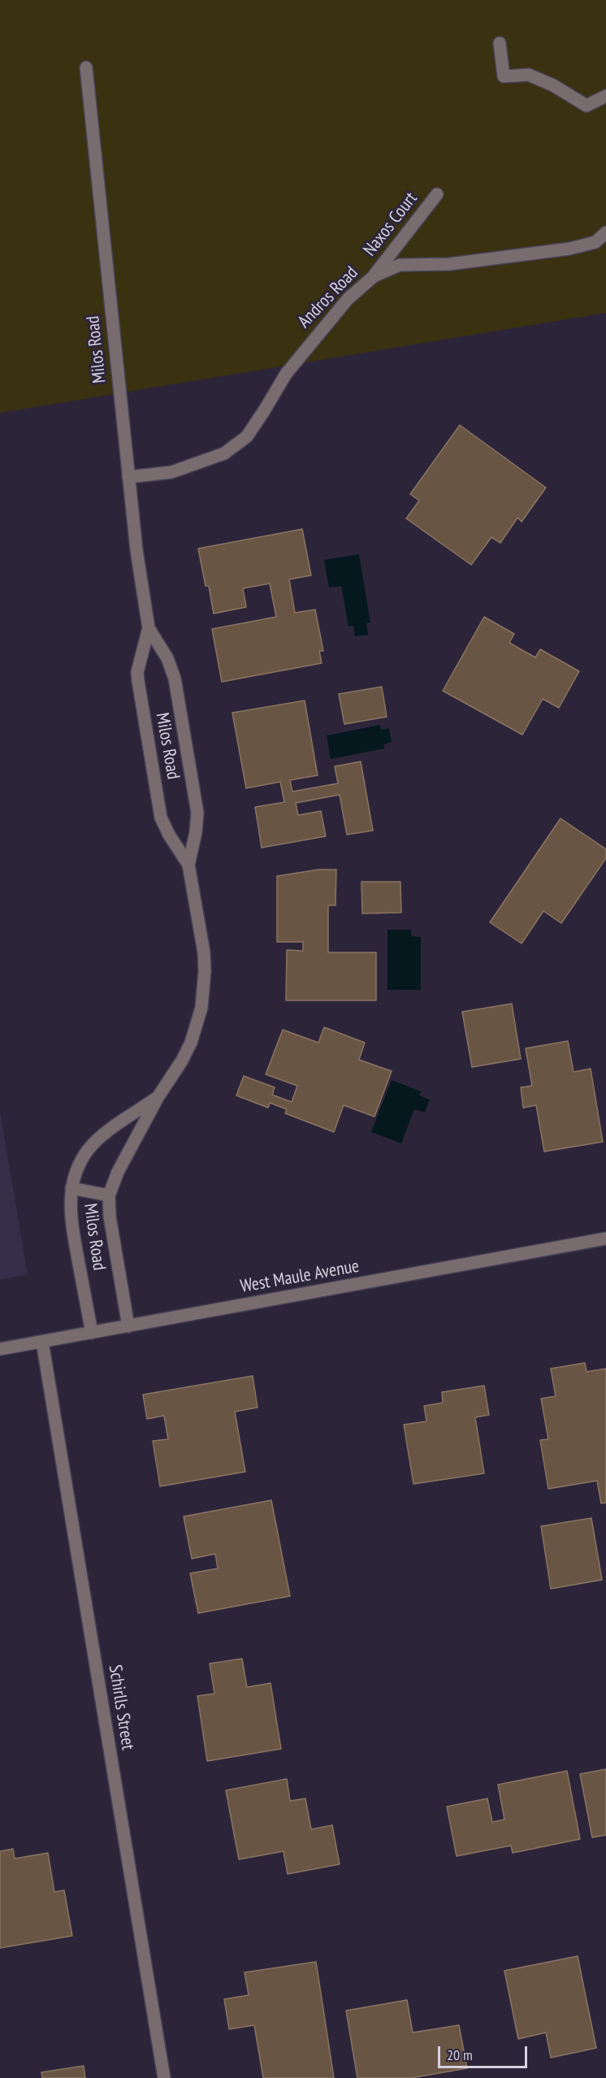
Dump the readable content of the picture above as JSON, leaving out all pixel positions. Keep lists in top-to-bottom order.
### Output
{
  "streets": {
    "street": [
      "Naxos Court",
      "Andros Road",
      "Milos Road",
      "West Maule Avenue",
      "Schirlls Street"
    ]
  },
  "crossings": [
    ["Naxos Court", "Andros Road"],
    ["Andros Road", "Milos Road"],
    ["Milos Road", "West Maule Avenue"],
    ["West Maule Avenue", "Schirlls Street"]
  ],
  "scale_bar": "20 m"
}
